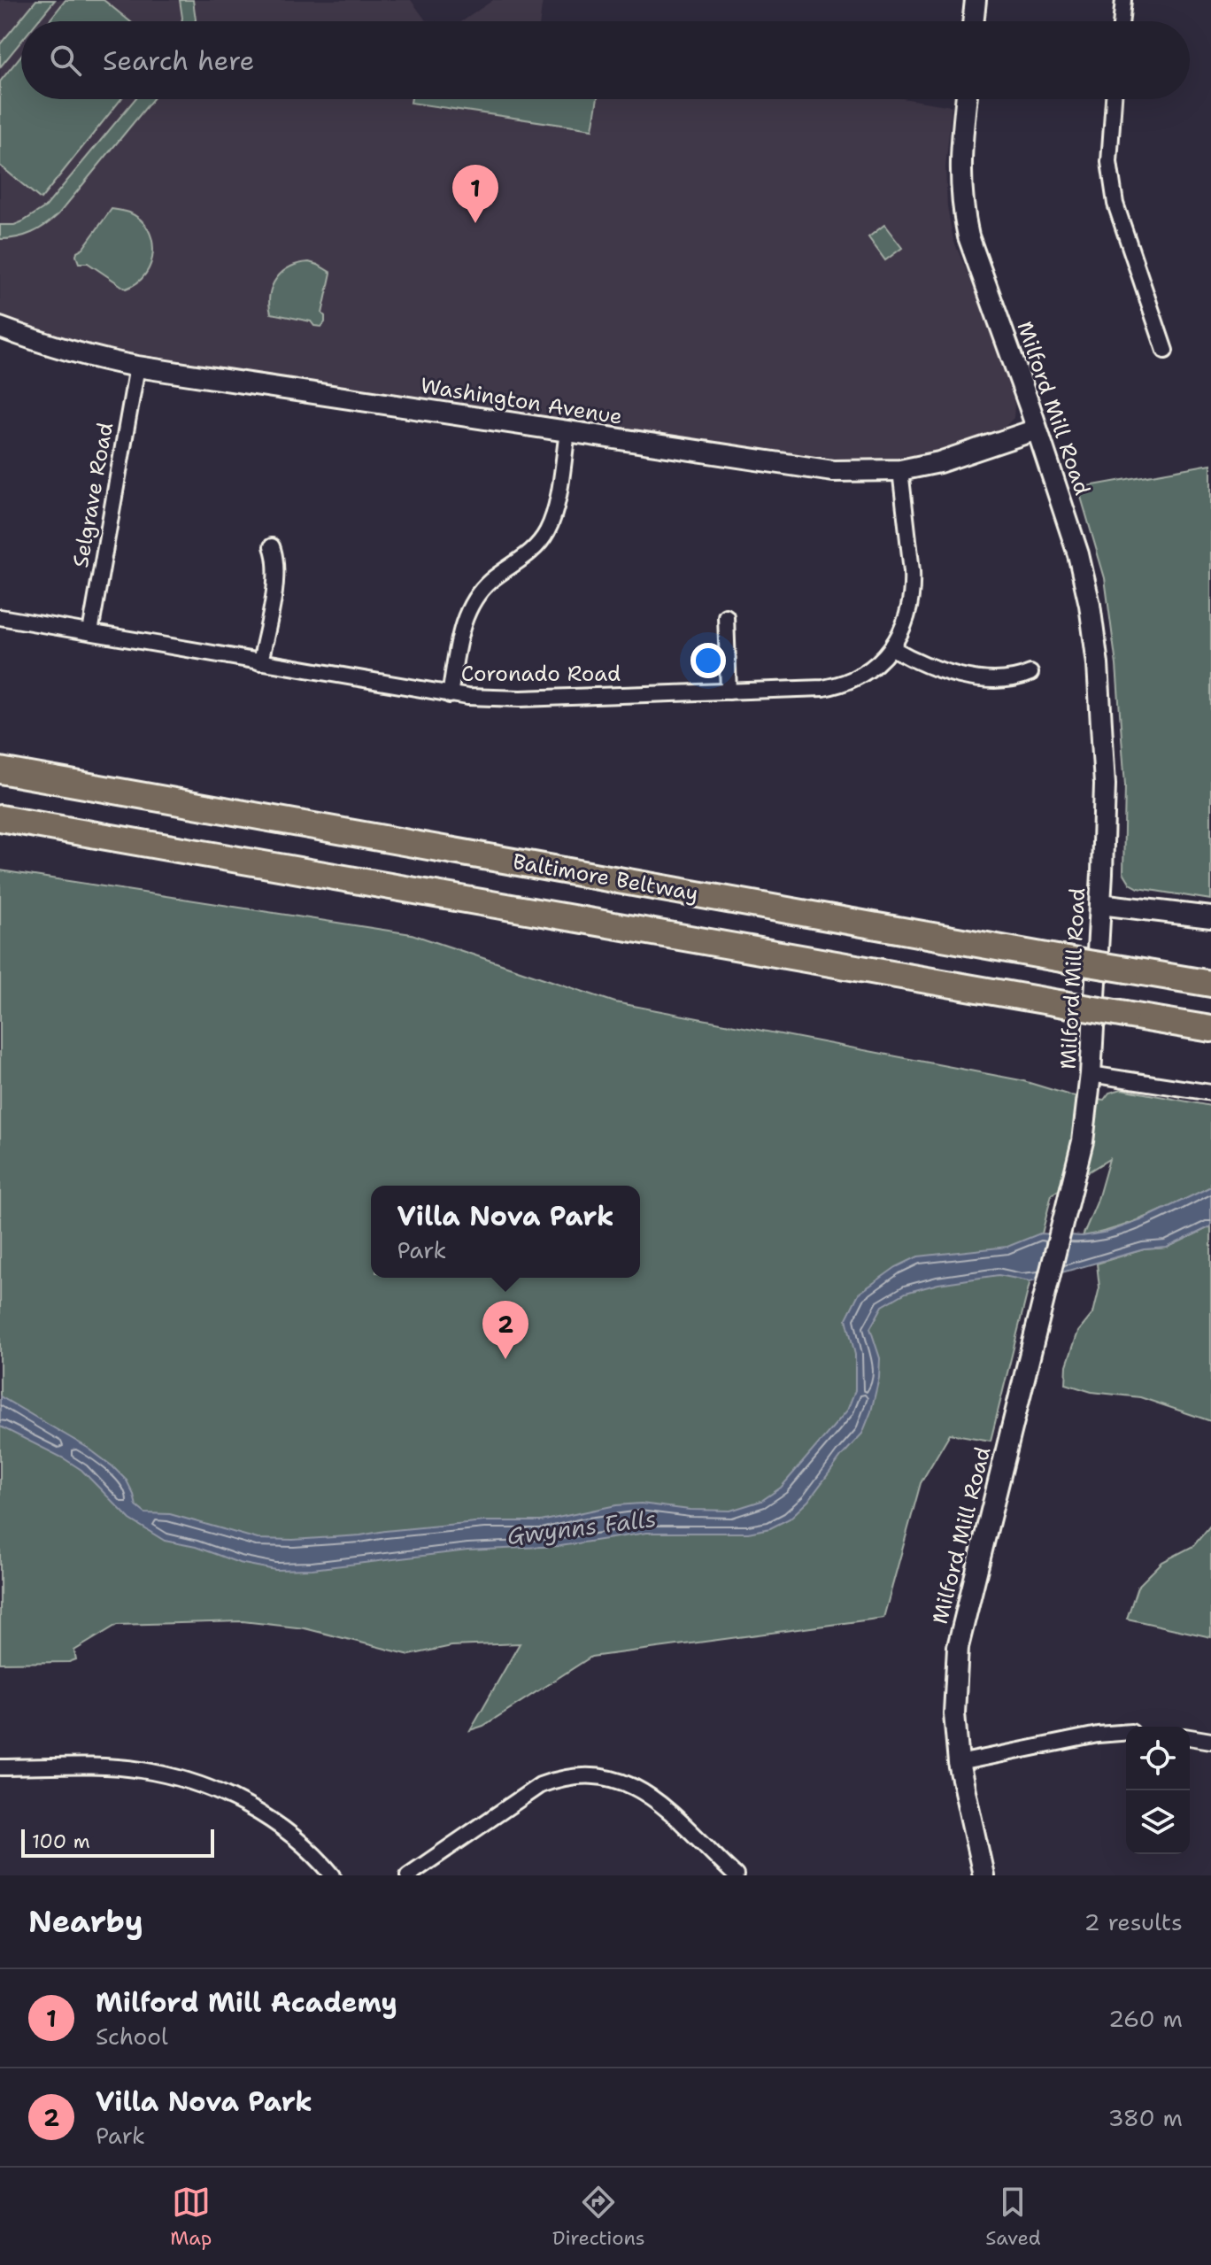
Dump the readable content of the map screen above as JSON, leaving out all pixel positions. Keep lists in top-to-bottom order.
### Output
{
  "streets": {
    "highway": ["Baltimore Beltway"],
    "main road": ["Washington Avenue", "Milford Mill Road"],
    "street": ["Selgrave Road", "Coronado Road"]
  },
  "crossings": [
    ["Washington Avenue", "Milford Mill Road"],
    ["Washington Avenue", "Selgrave Road"],
    ["Washington Avenue", "Coronado Road"],
    ["Selgrave Road", "Coronado Road"]
  ],
  "water": ["Gwynns Falls"],
  "scale_bar": "100 m",
  "page": {
    "search": "Search here",
    "pins": ["1", "2"],
    "popup": ["Villa Nova Park", "Park"],
    "scale": "100 m",
    "heading": ["Nearby", "2 results"],
    "list": [
      {
        "mark": "1",
        "name": "Milford Mill Academy",
        "note": "School",
        "value": "260 m"
      },
      {
        "mark": "2",
        "name": "Villa Nova Park",
        "note": "Park",
        "value": "380 m"
      }
    ],
    "nav": ["Map", "Directions", "Saved"]
  }
}
